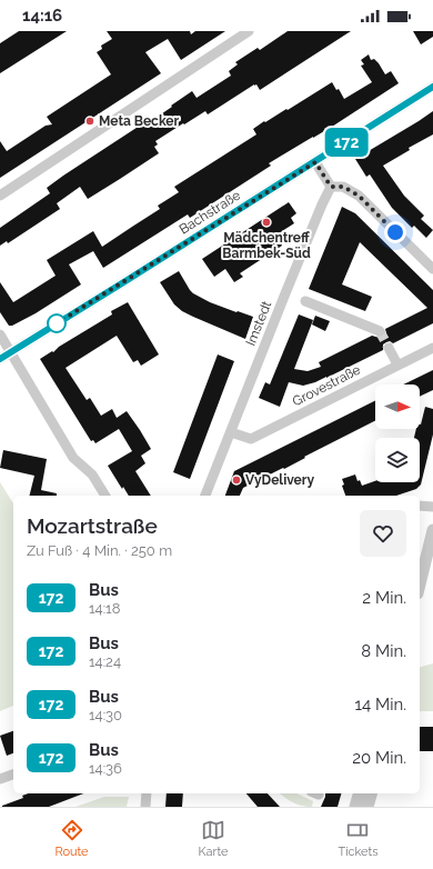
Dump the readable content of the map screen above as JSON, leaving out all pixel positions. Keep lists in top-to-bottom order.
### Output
{
  "streets": {
    "street": ["Bachstraße", "Imstedt", "Grovestraße"]
  },
  "crossings": [
    ["Imstedt", "Grovestraße"]
  ],
  "places": ["Meta Becker", "Mädchentreff Barmbek-Süd", "VyDelivery"],
  "lines": ["bus line 172"],
  "north": "right",
  "page": {
    "status": "14:16",
    "on_map": "172",
    "heading": ["Mozartstraße", "Zu Fuß · 4 Min. · 250 m"],
    "list": [
      {
        "mark": "172",
        "name": "Bus",
        "note": "14:18",
        "value": "2 Min."
      },
      {
        "mark": "172",
        "name": "Bus",
        "note": "14:24",
        "value": "8 Min."
      },
      {
        "mark": "172",
        "name": "Bus",
        "note": "14:30",
        "value": "14 Min."
      },
      {
        "mark": "172",
        "name": "Bus",
        "note": "14:36",
        "value": "20 Min."
      }
    ],
    "tabs": ["Route", "Karte", "Tickets"]
  }
}
